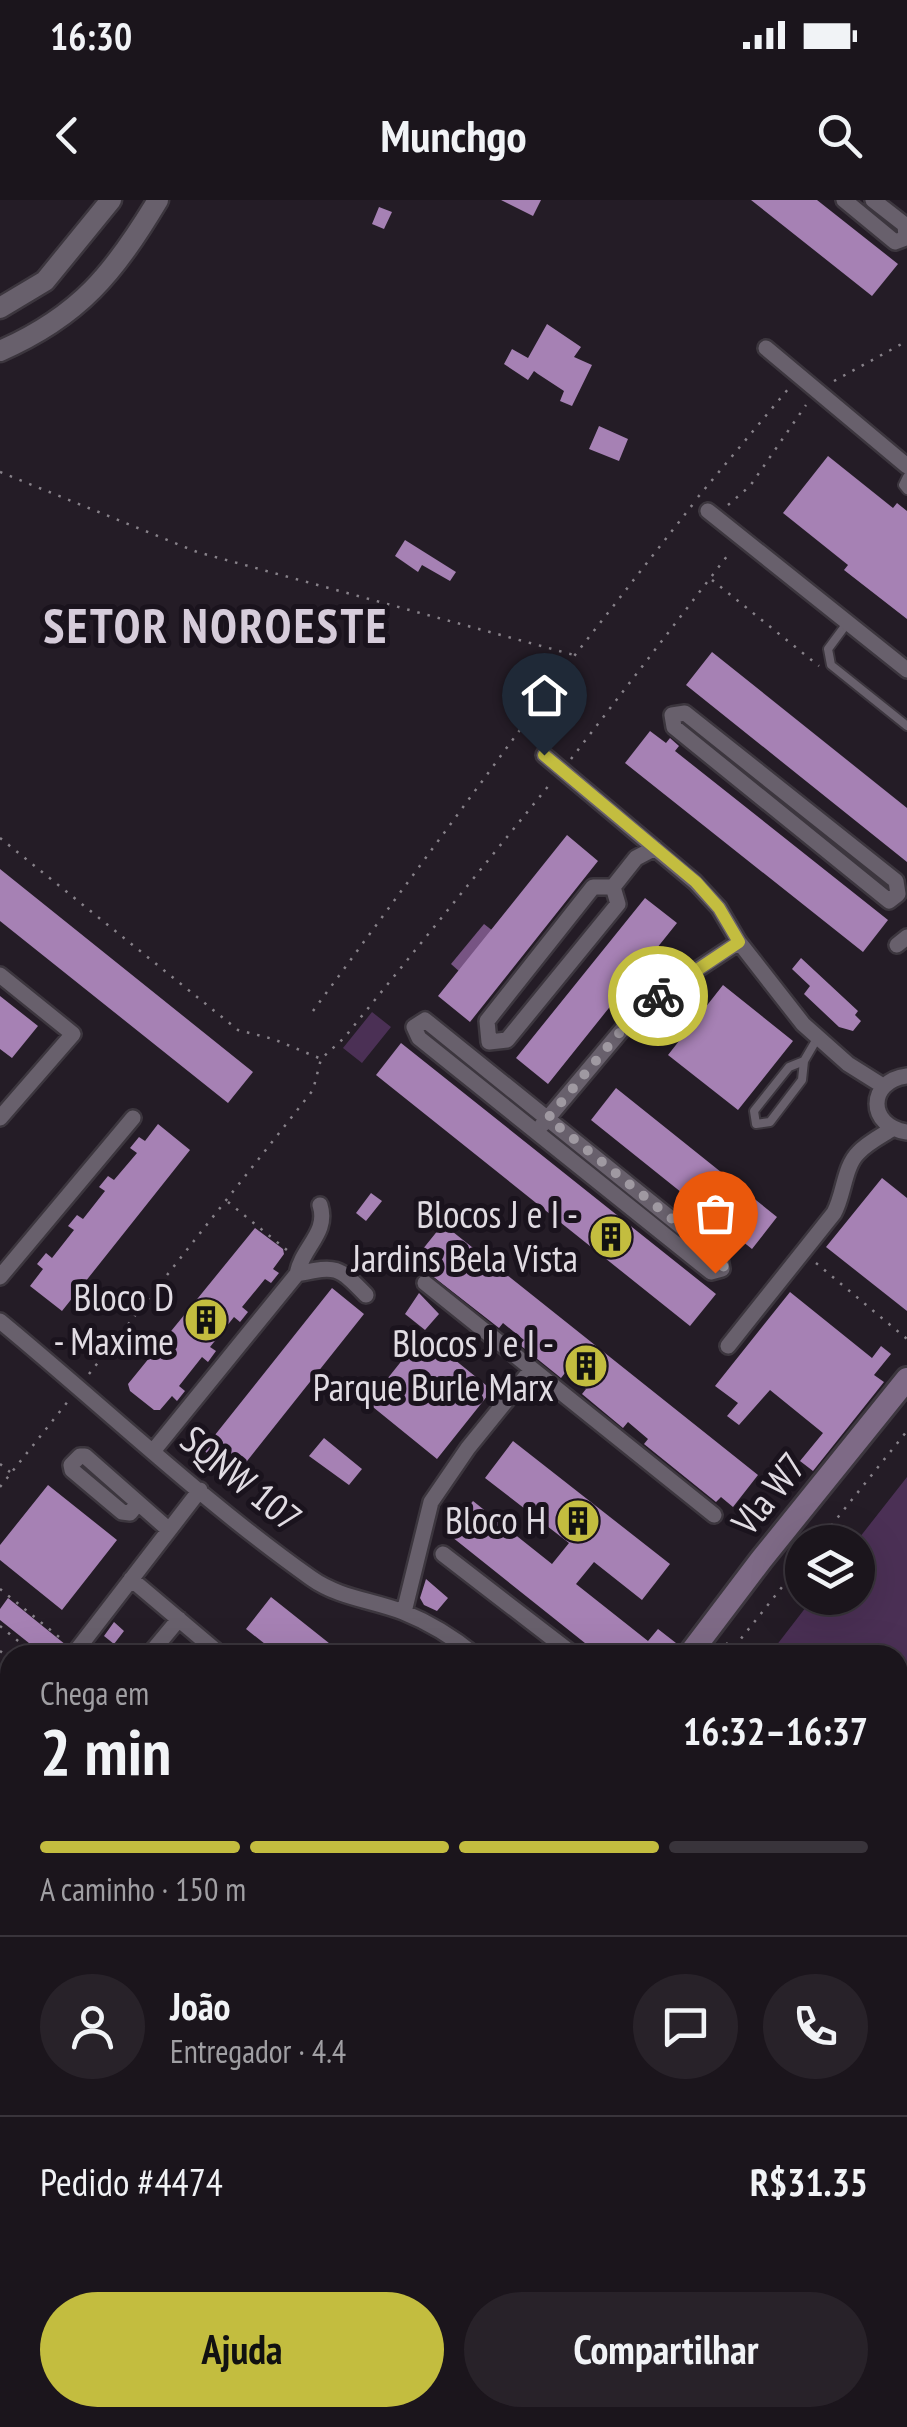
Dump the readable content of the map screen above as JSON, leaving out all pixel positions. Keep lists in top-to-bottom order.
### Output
{
  "streets": {
    "main road": ["Vla W7"],
    "street": ["SQNW 107"]
  },
  "districts": ["SETOR NOROESTE"],
  "places": {
    "building": [
      "Blocos J e I - Jardins Bela Vista",
      "Bloco D - Maxime",
      "Blocos J e I - Parque Burle Marx",
      "Bloco H"
    ]
  },
  "page": {
    "status": "16:30",
    "header": "Munchgo",
    "heading": ["2 min", "Chega em", "16:32–16:37"],
    "panel": [
      "João",
      "Entregador · 4.4",
      "Pedido #4474",
      "R$31.35"
    ],
    "bar": "A caminho · 150 m",
    "buttons": ["Ajuda", "Compartilhar"]
  }
}
